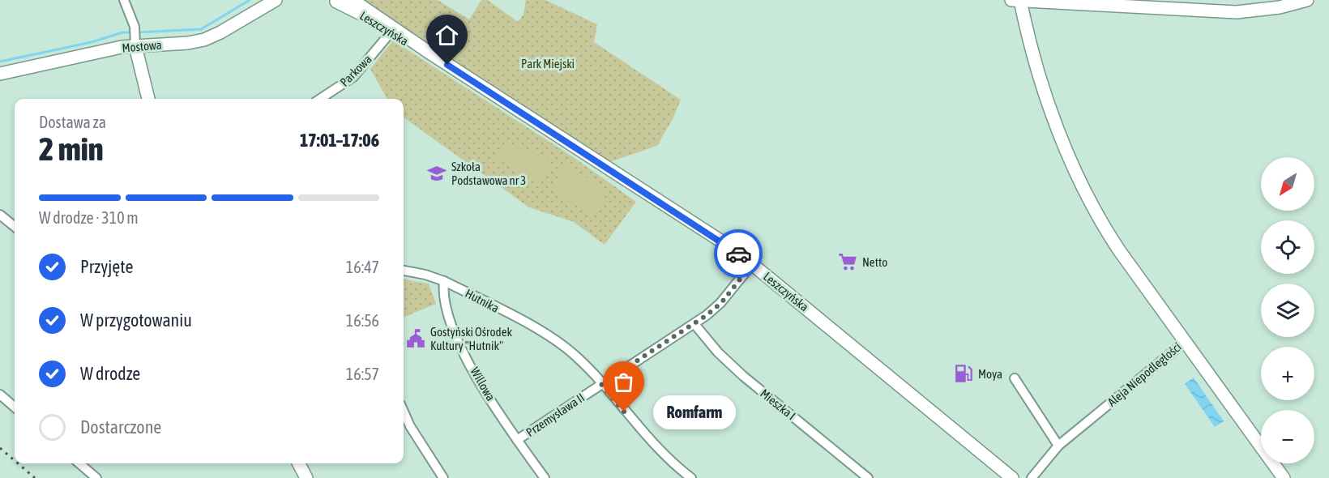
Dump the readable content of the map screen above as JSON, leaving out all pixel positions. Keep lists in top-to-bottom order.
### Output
{
  "streets": {
    "street": [
      "Leszczyńska",
      "Mostowa",
      "Parkowa",
      "Hutnika",
      "Aleja Niepodległości",
      "Willowa",
      "Mieszka I",
      "Przemysława II"
    ]
  },
  "crossings": [
    ["Leszczyńska", "Parkowa"],
    ["Leszczyńska", "Przemysława II"],
    ["Hutnika", "Willowa"],
    ["Hutnika", "Przemysława II"],
    ["Willowa", "Przemysława II"],
    ["Mieszka I", "Przemysława II"]
  ],
  "parks": ["Park Miejski"],
  "places": {
    "school or university": ["Szkoła Podstawowa nr 3"],
    "supermarket": ["Netto"],
    "public building": ["Gostyński Ośrodek Kultury \"Hutnik\""],
    "fuel station": ["Moya"],
    "other": ["Romfarm"]
  },
  "north": "bottom left",
  "page": {
    "heading": ["2 min", "Dostawa za", "17:01–17:06"],
    "map_buttons": ["+", "−"],
    "bar": "W drodze · 310 m",
    "list": [
      ["Przyjęte", "16:47"],
      ["W przygotowaniu", "16:56"],
      ["W drodze", "16:57"],
      "Dostarczone"
    ],
    "bubble": "Romfarm"
  }
}
